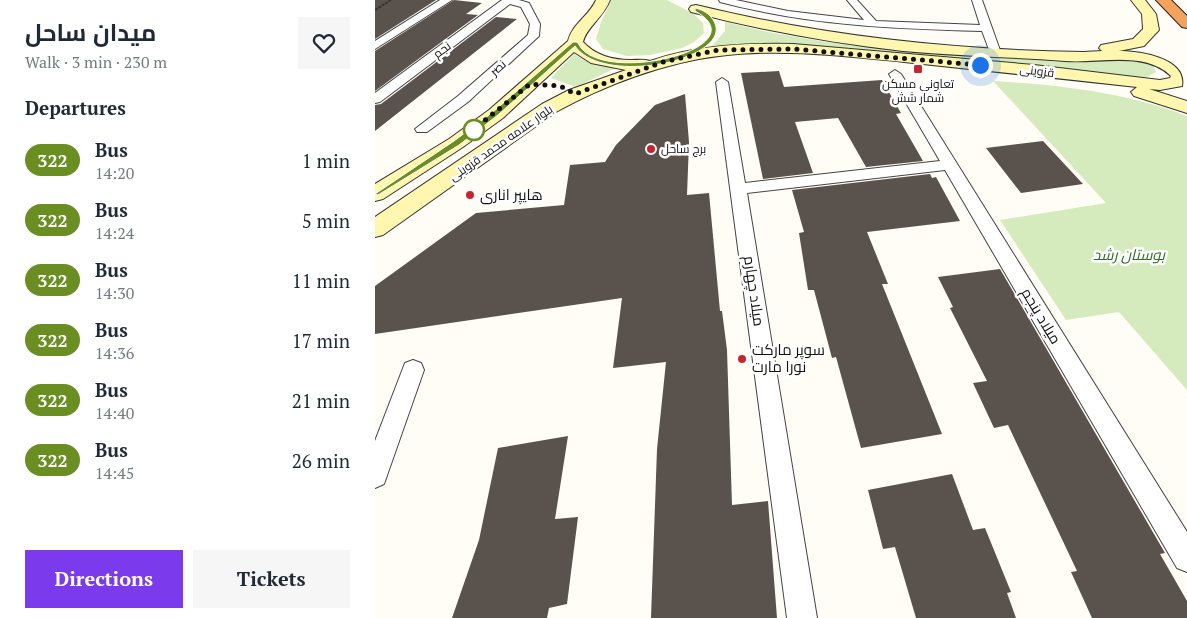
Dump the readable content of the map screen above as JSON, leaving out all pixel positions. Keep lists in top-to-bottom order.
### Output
{
  "streets": {
    "street": [
      "نجم",
      "نصر",
      "قزوینی",
      "بلوار علامه محمد قزوینی",
      "میلاد چهارم",
      "میلاد پنجم"
    ]
  },
  "crossings": [
    ["نجم", "نصر"],
    ["قزوینی", "بلوار علامه محمد قزوینی"]
  ],
  "parks": ["بوستان رشد"],
  "places": {
    "transit": ["تعاونی مسکن شمار شش"],
    "other": ["برج ساحل", "هايپر اناری", "سوپر مارکت نورا مارت"]
  },
  "lines": ["bus line 322"],
  "page": {
    "heading": [
      ["میدان ساحل", "Walk · 3 min · 230 m"],
      "Departures"
    ],
    "list": [
      {
        "mark": "322",
        "name": "Bus",
        "note": "14:20",
        "value": "1 min"
      },
      {
        "mark": "322",
        "name": "Bus",
        "note": "14:24",
        "value": "5 min"
      },
      {
        "mark": "322",
        "name": "Bus",
        "note": "14:30",
        "value": "11 min"
      },
      {
        "mark": "322",
        "name": "Bus",
        "note": "14:36",
        "value": "17 min"
      },
      {
        "mark": "322",
        "name": "Bus",
        "note": "14:40",
        "value": "21 min"
      },
      {
        "mark": "322",
        "name": "Bus",
        "note": "14:45",
        "value": "26 min"
      }
    ],
    "buttons": ["Directions", "Tickets"]
  }
}
